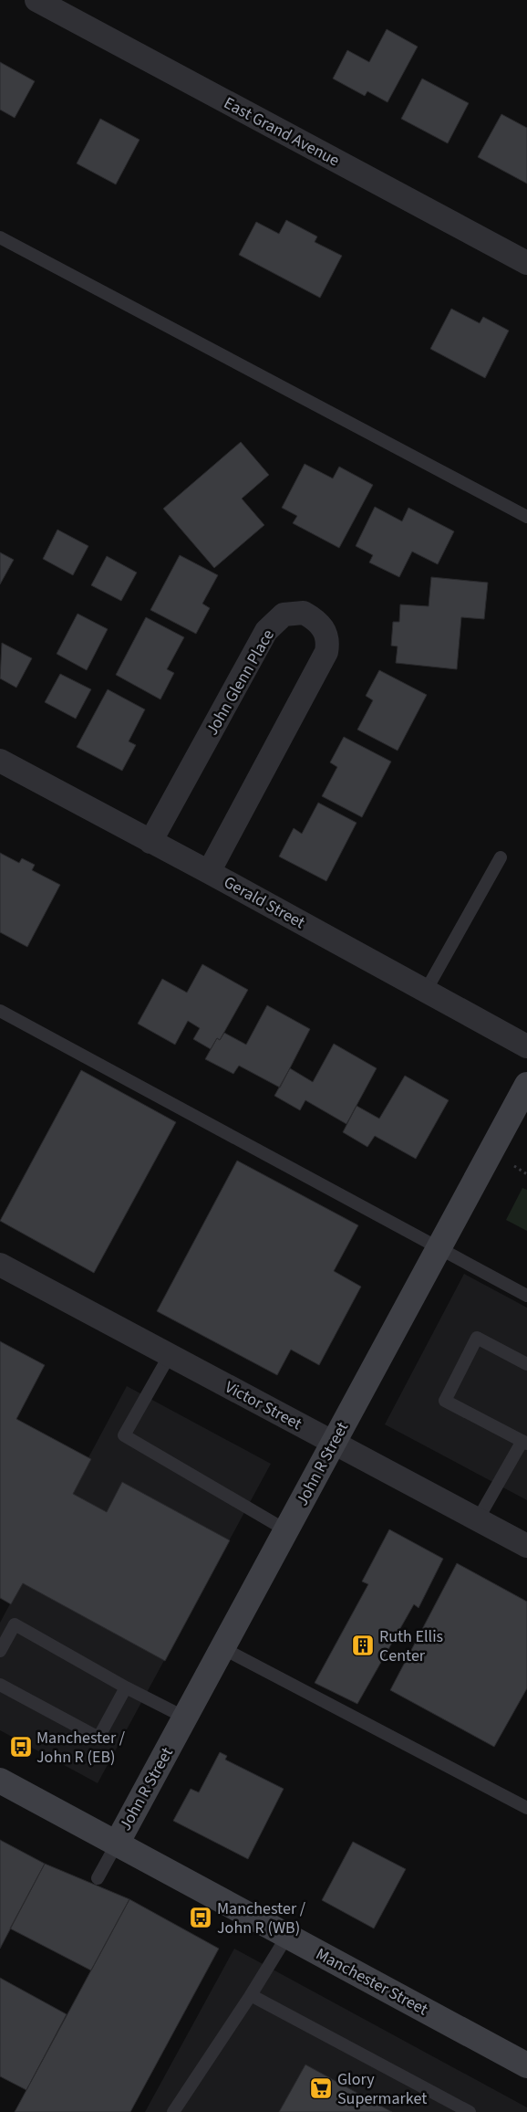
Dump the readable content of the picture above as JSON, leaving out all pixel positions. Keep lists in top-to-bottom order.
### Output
{
  "streets": {
    "street": [
      "East Grand Avenue",
      "John Glenn Place",
      "Gerald Street",
      "Victor Street",
      "John R Street",
      "Manchester Street"
    ]
  },
  "crossings": [
    ["John Glenn Place", "Gerald Street"],
    ["Victor Street", "John R Street"],
    ["John R Street", "Manchester Street"]
  ],
  "places": {
    "building": ["Ruth Ellis Center"],
    "bus stop": ["Manchester / John R (EB)", "Manchester / John R (WB)"],
    "supermarket": ["Glory Supermarket"]
  }
}
